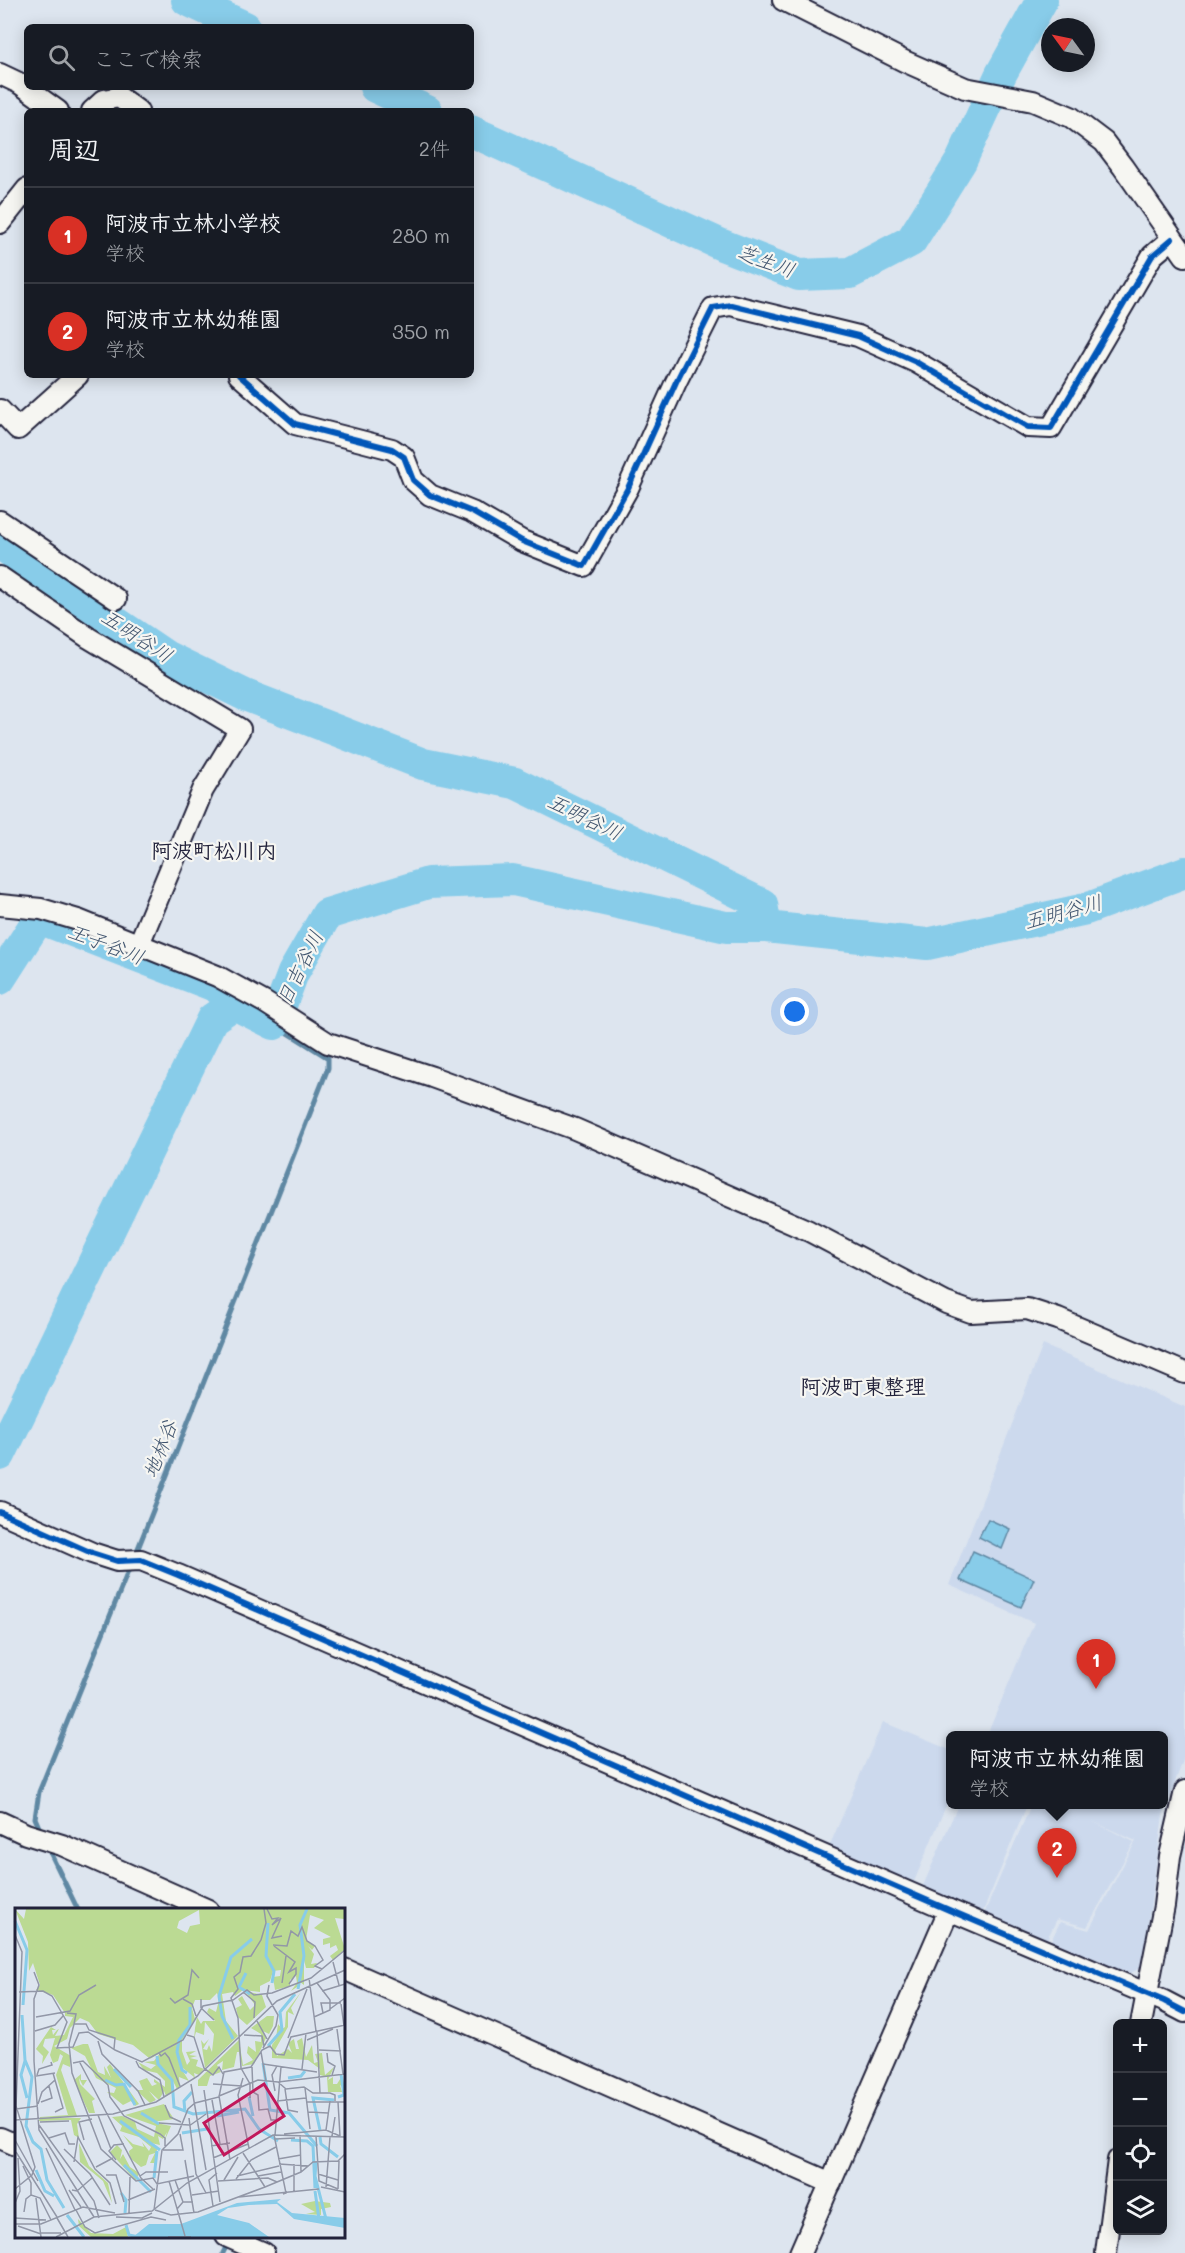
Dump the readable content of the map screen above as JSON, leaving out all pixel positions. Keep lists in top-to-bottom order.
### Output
{
  "districts": ["阿波町松川内", "阿波町東整理"],
  "water": [
    "芝生川",
    "五明谷川",
    "王子谷川",
    "日吉谷川",
    "地林谷"
  ],
  "north": "top left",
  "page": {
    "search": "ここで検索",
    "heading": ["周辺", "2件"],
    "list": [
      {
        "mark": "1",
        "name": "阿波市立林小学校",
        "note": "学校",
        "value": "280 m"
      },
      {
        "mark": "2",
        "name": "阿波市立林幼稚園",
        "note": "学校",
        "value": "350 m"
      }
    ],
    "pins": ["1", "2"],
    "popup": ["阿波市立林幼稚園", "学校"],
    "map_buttons": ["+", "−"]
  }
}
